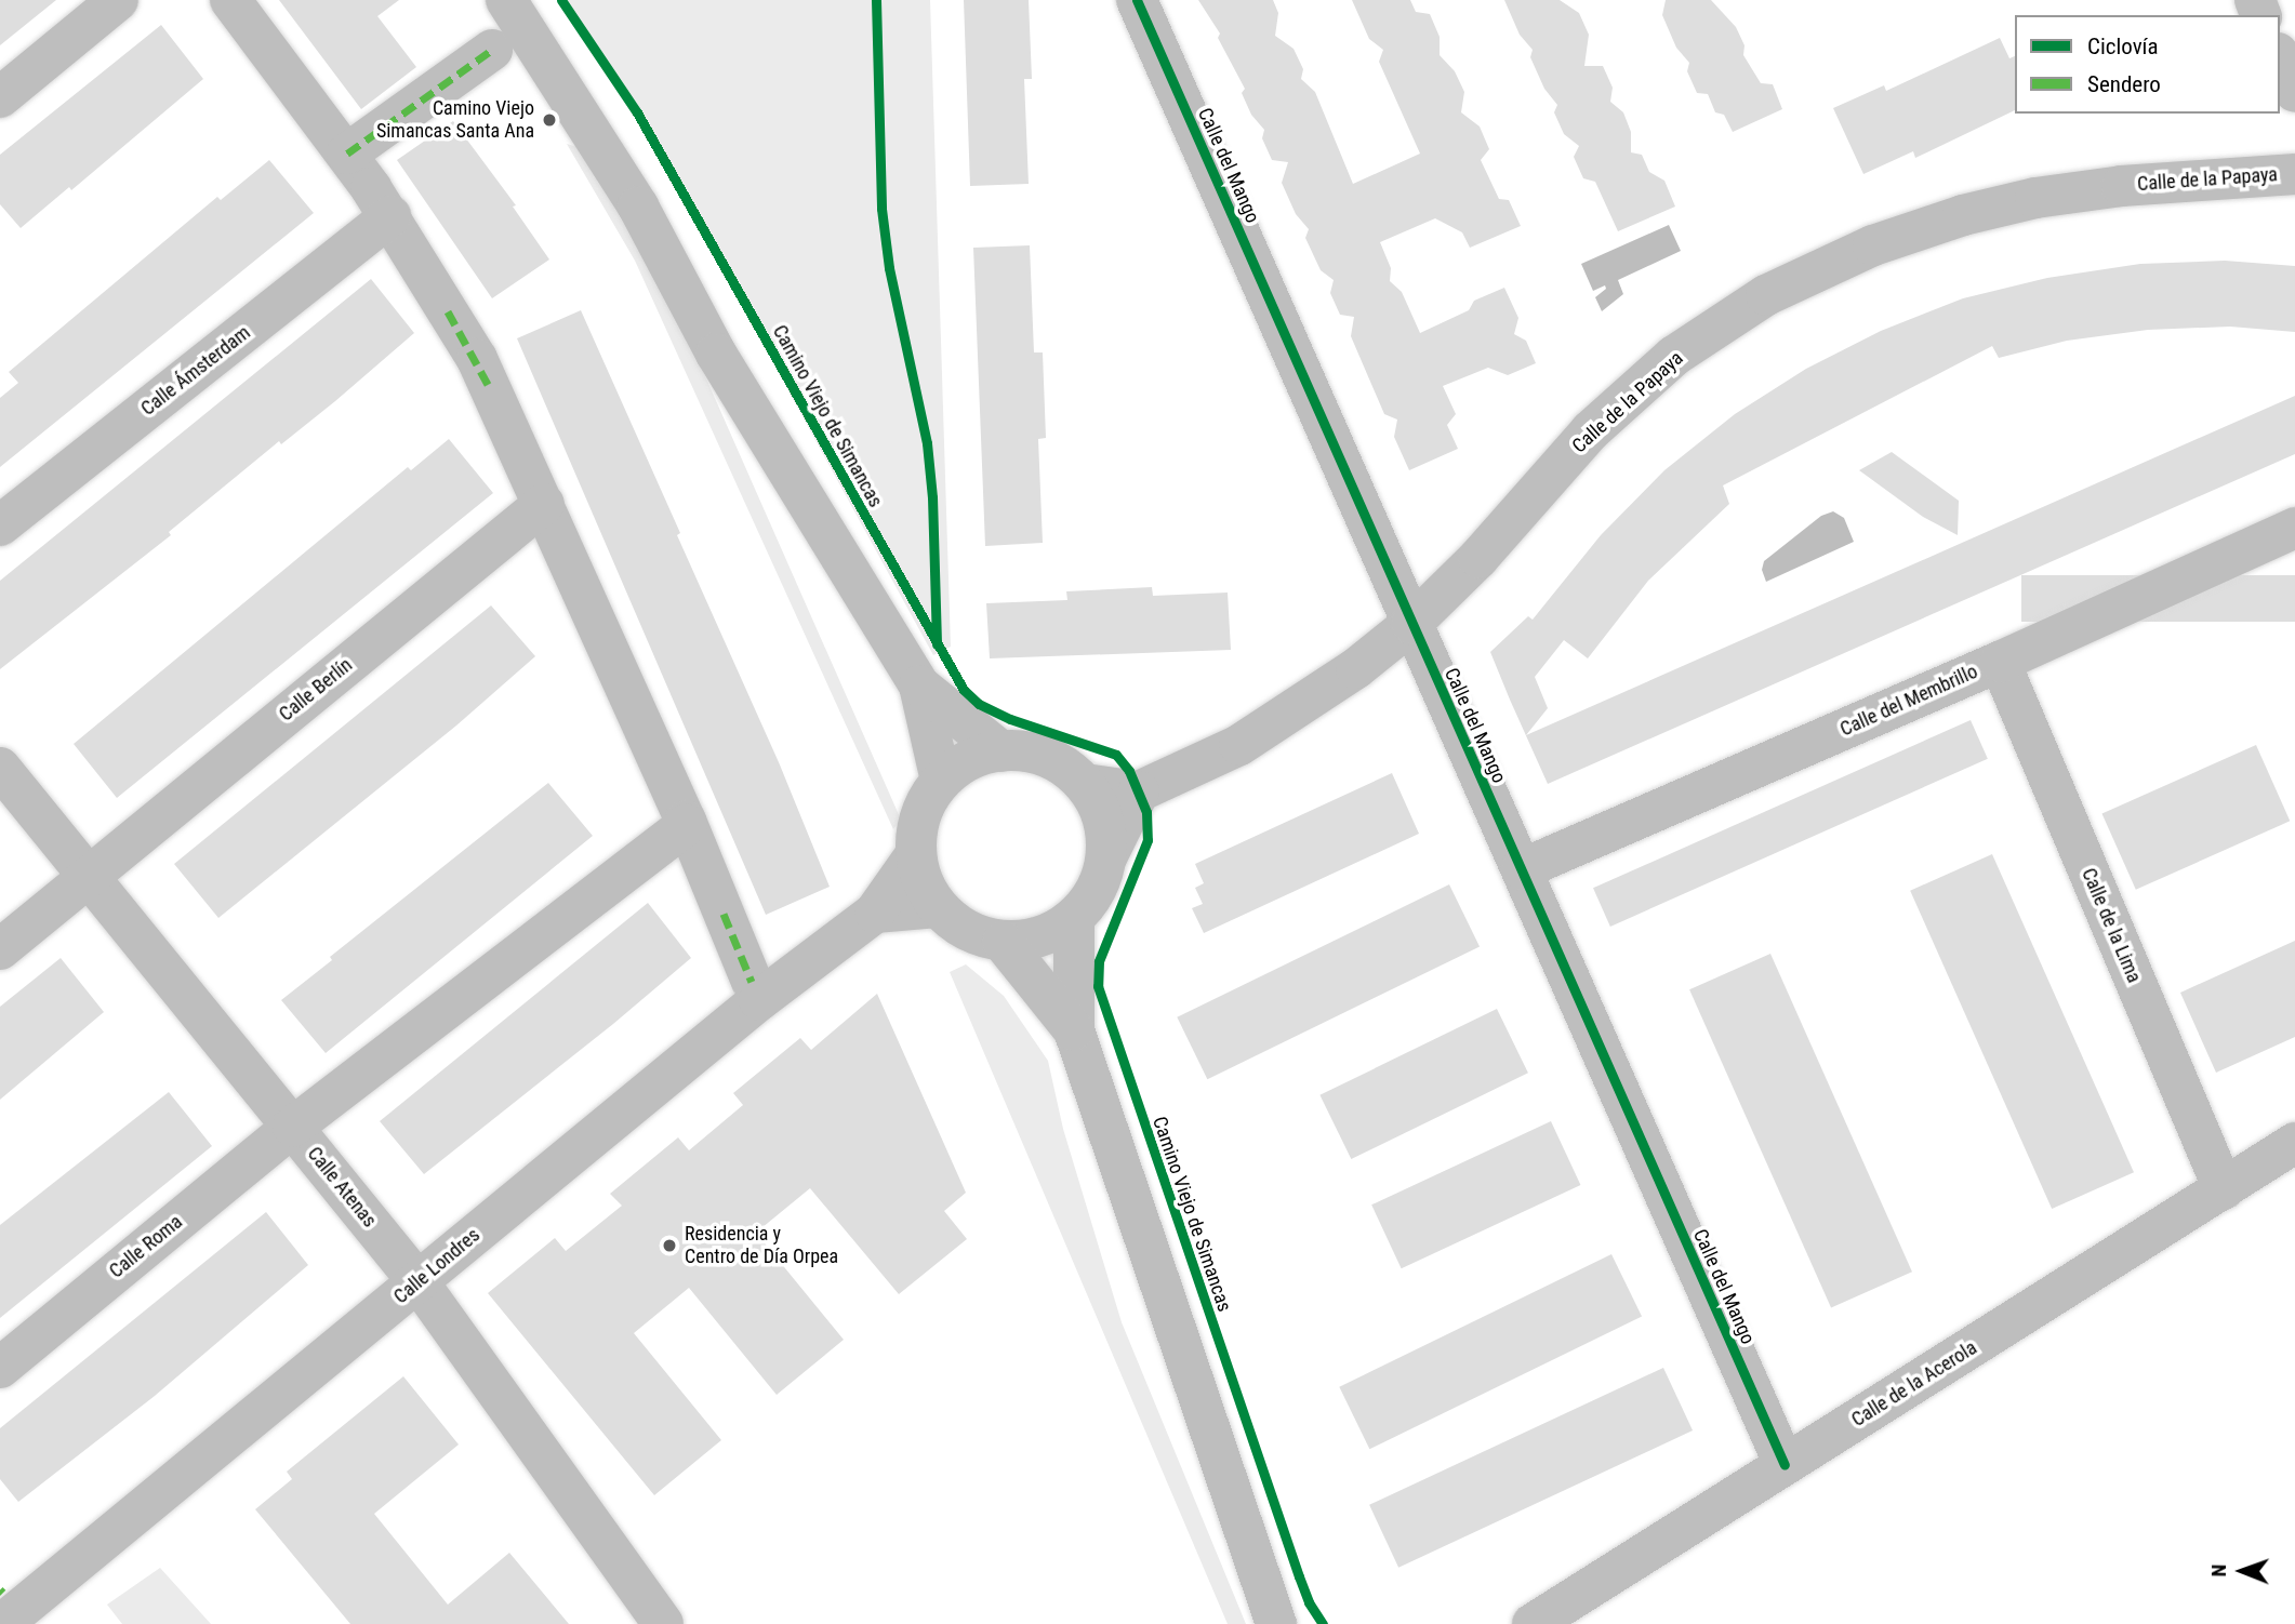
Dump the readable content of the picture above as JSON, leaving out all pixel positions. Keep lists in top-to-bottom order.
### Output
{
  "streets": {
    "street": [
      "Calle del Mango",
      "Calle de la Papaya",
      "Calle Ámsterdam",
      "Calle Berlín",
      "Calle del Membrillo",
      "Calle de la Lima",
      "Calle Atenas",
      "Calle Roma",
      "Calle Londres",
      "Calle de la Acerola"
    ],
    "cycle path": ["Camino Viejo de Simancas"]
  },
  "crossings": [
    ["Calle del Mango", "Calle de la Papaya"],
    ["Calle del Mango", "Calle del Membrillo"],
    ["Calle del Mango", "Calle de la Acerola"],
    ["Calle Berlín", "Calle Atenas"],
    ["Calle del Membrillo", "Calle de la Lima"],
    ["Calle de la Lima", "Calle de la Acerola"],
    ["Calle Atenas", "Calle Roma"],
    ["Calle Atenas", "Calle Londres"]
  ],
  "places": ["Camino Viejo Simancas Santa Ana", "Residencia y Centro de Día Orpea"],
  "legend": ["Ciclovía", "Sendero"],
  "north": "left"
}
